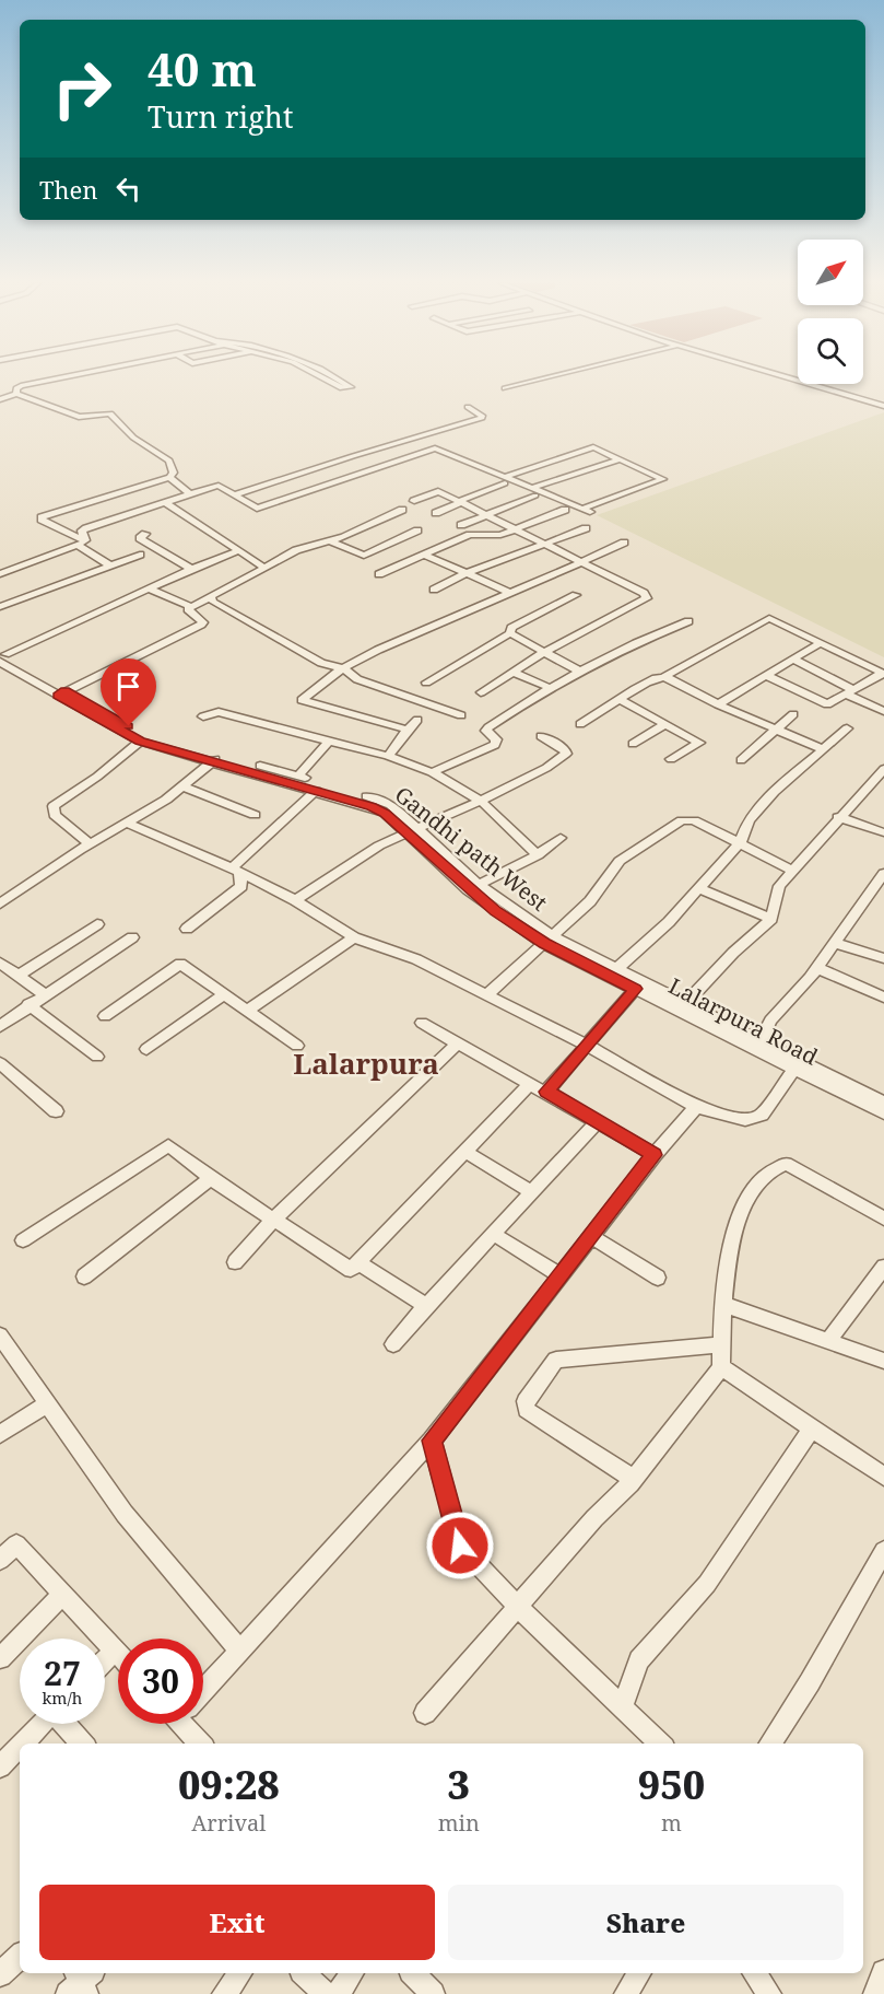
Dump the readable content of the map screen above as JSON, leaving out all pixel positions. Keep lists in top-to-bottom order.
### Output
{
  "streets": {
    "street": ["Gandhi path West", "Lalarpura Road"]
  },
  "crossings": [
    ["Gandhi path West", "Lalarpura Road"]
  ],
  "districts": ["Lalarpura"],
  "north": "top right",
  "page": {
    "turn": ["40 m", "Turn right"],
    "then": "Then",
    "speed": "27 km/h",
    "limit": "30",
    "eta": [
      "09:28",
      "Arrival",
      "3",
      "min",
      "950",
      "m"
    ],
    "buttons": ["Exit", "Share"]
  }
}
